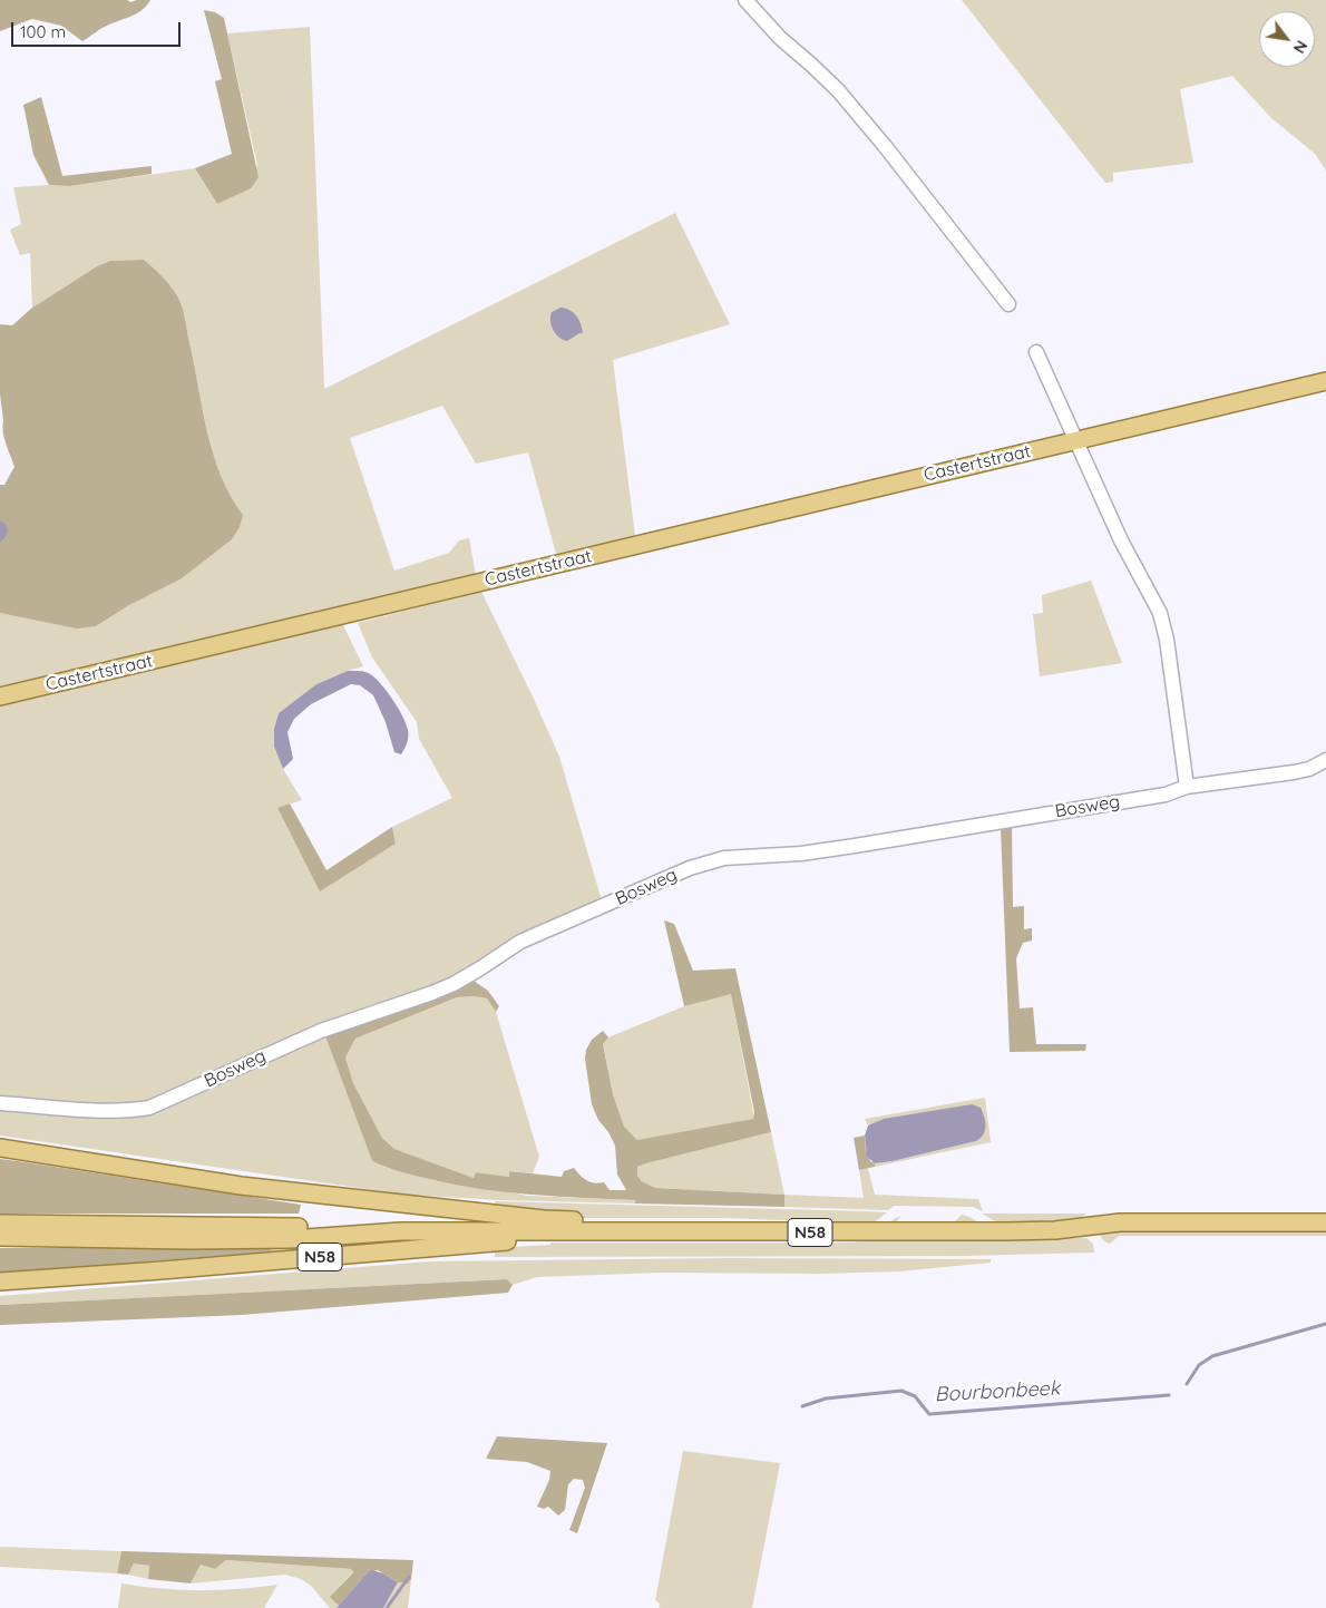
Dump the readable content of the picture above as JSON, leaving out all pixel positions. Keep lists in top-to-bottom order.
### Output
{
  "streets": {
    "main road": ["Castertstraat", "N58"],
    "street": ["Bosweg"]
  },
  "water": ["Bourbonbeek"],
  "scale_bar": "100 m",
  "north": "bottom right"
}
